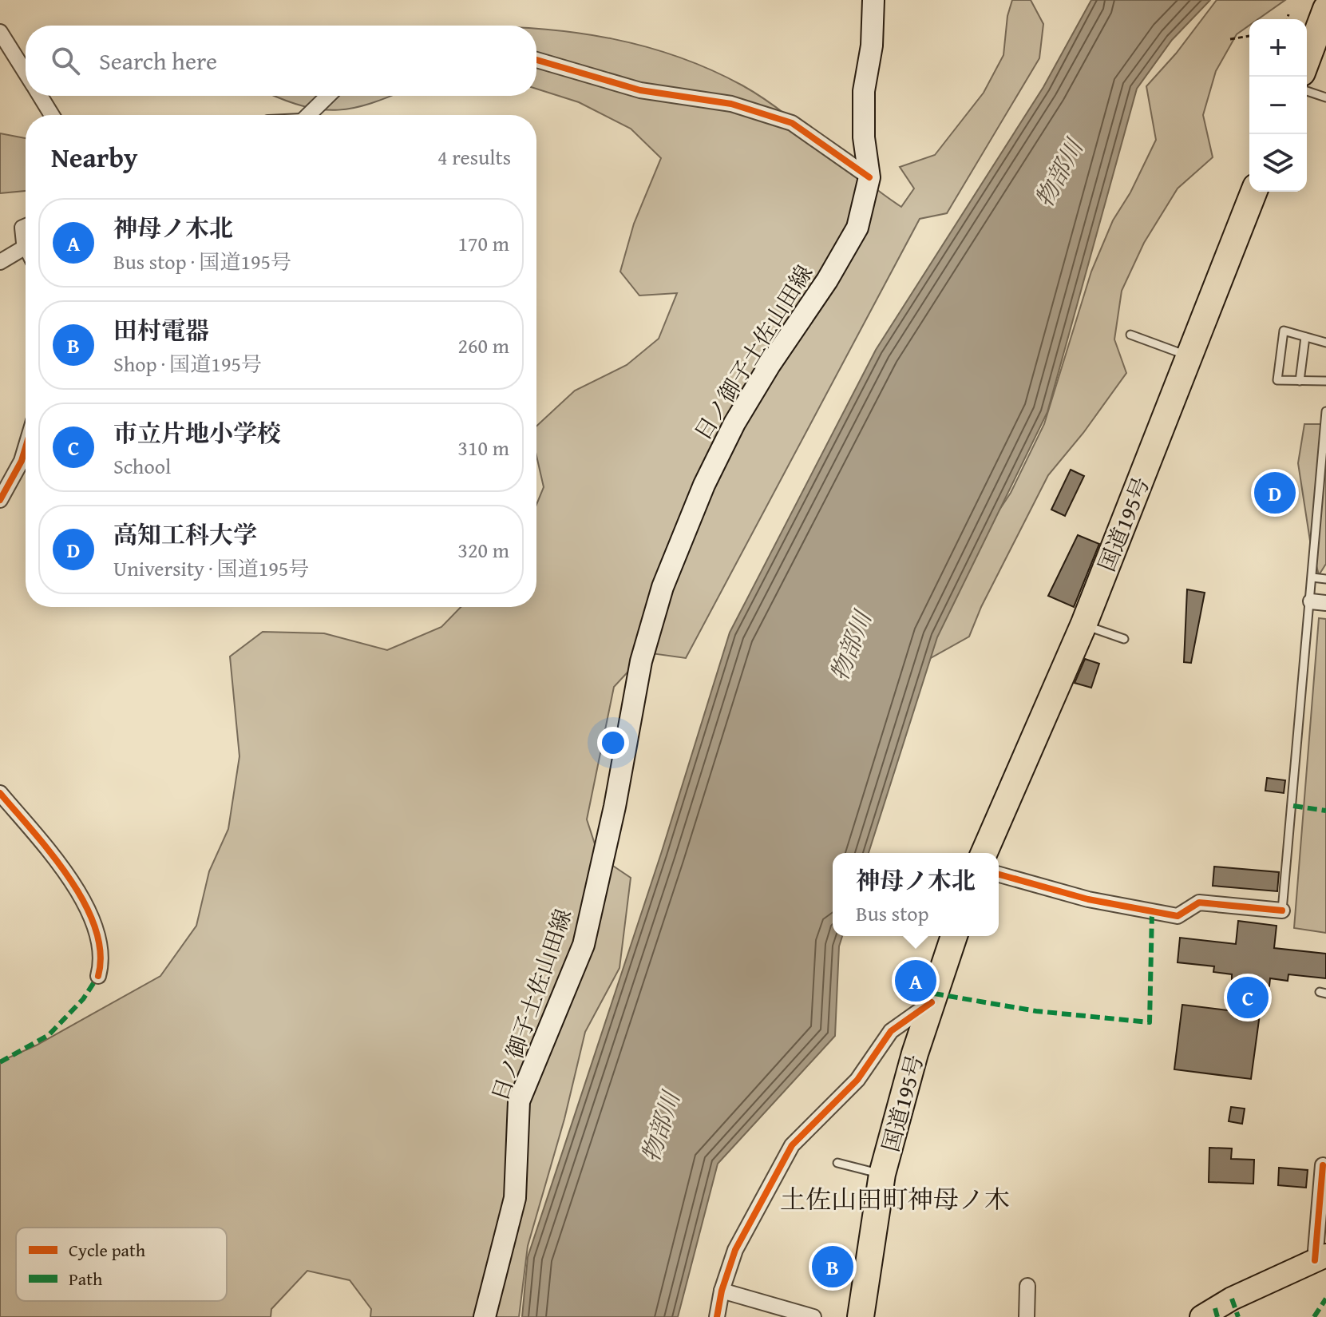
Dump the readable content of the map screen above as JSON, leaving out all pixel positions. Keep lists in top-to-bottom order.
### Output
{
  "streets": {
    "highway": ["国道195号"],
    "main road": ["日ノ御子土佐山田線"]
  },
  "districts": ["土佐山田町神母ノ木"],
  "water": ["物部川"],
  "legend": ["Cycle path", "Path"],
  "page": {
    "map_buttons": ["+", "−"],
    "search": "Search here",
    "heading": ["Nearby", "4 results"],
    "list": [
      {
        "mark": "A",
        "name": "神母ノ木北",
        "note": "Bus stop · 国道195号",
        "value": "170 m"
      },
      {
        "mark": "B",
        "name": "田村電器",
        "note": "Shop · 国道195号",
        "value": "260 m"
      },
      {
        "mark": "C",
        "name": "市立片地小学校",
        "note": "School",
        "value": "310 m"
      },
      {
        "mark": "D",
        "name": "高知工科大学",
        "note": "University · 国道195号",
        "value": "320 m"
      }
    ],
    "pins": [
      "D",
      "A",
      "C",
      "B"
    ],
    "popup": ["神母ノ木北", "Bus stop"]
  }
}
